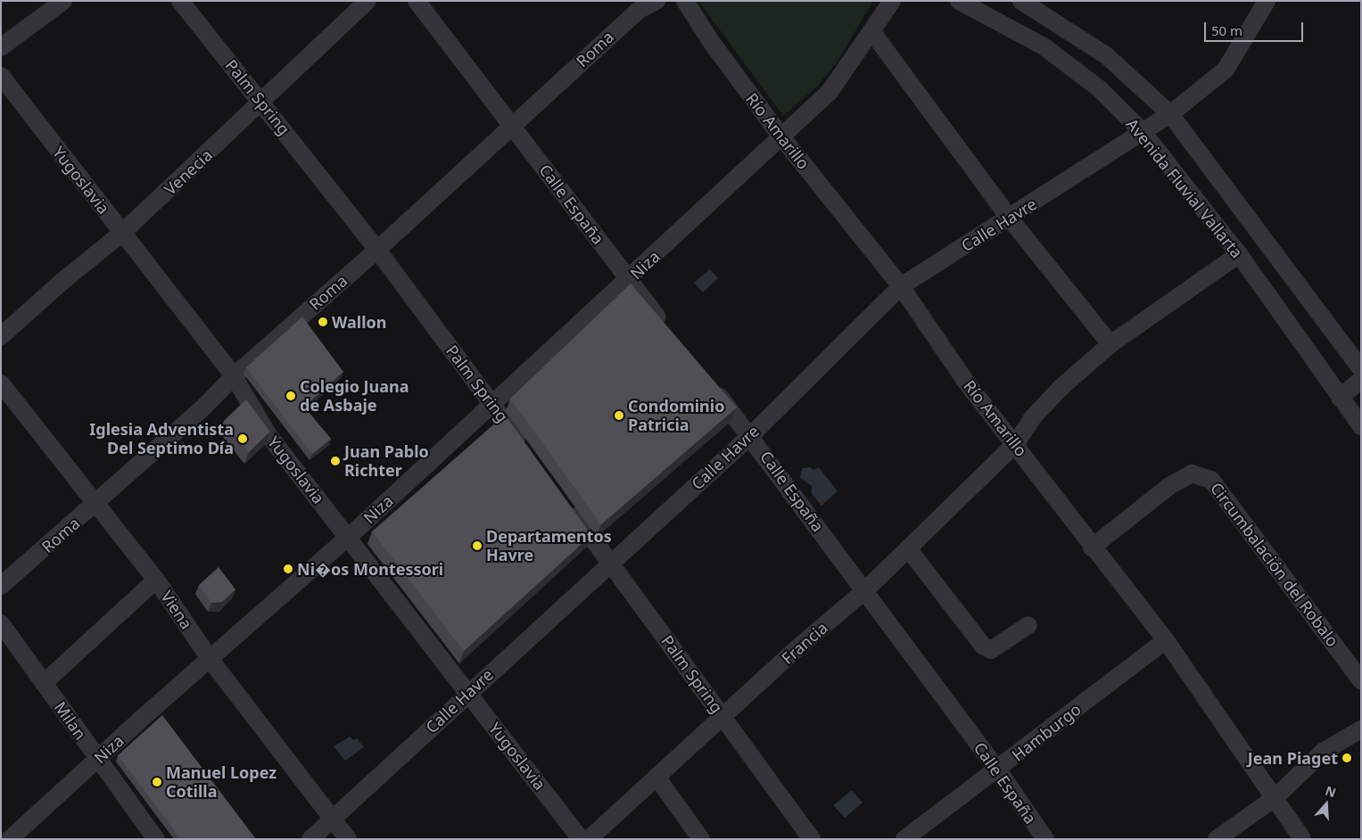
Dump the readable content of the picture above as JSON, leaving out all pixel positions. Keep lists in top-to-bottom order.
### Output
{
  "streets": {
    "street": [
      "Roma",
      "Palm Spring",
      "Río Amarillo",
      "Venecia",
      "Yugoslavia",
      "Avenida Fluvial Vallarta",
      "Calle España",
      "Calle Havre",
      "Niza",
      "Circumbalación del Robalo",
      "Viena",
      "Francia",
      "Milan",
      "Hamburgo"
    ]
  },
  "crossings": [
    ["Roma", "Palm Spring"],
    ["Roma", "Yugoslavia"],
    ["Roma", "Calle España"],
    ["Roma", "Viena"],
    ["Palm Spring", "Venecia"],
    ["Palm Spring", "Calle Havre"],
    ["Palm Spring", "Niza"],
    ["Palm Spring", "Francia"],
    ["Río Amarillo", "Calle Havre"],
    ["Río Amarillo", "Niza"],
    ["Río Amarillo", "Circumbalación del Robalo"],
    ["Río Amarillo", "Francia"],
    ["Río Amarillo", "Hamburgo"],
    ["Venecia", "Yugoslavia"],
    ["Yugoslavia", "Calle Havre"],
    ["Yugoslavia", "Niza"],
    ["Avenida Fluvial Vallarta", "Calle Havre"],
    ["Avenida Fluvial Vallarta", "Francia"],
    ["Calle España", "Calle Havre"],
    ["Calle España", "Niza"],
    ["Calle España", "Francia"],
    ["Calle España", "Hamburgo"],
    ["Calle Havre", "Viena"],
    ["Niza", "Viena"],
    ["Niza", "Milan"]
  ],
  "places": [
    "Wallon",
    "Colegio Juana de Asbaje",
    "Condominio Patricia",
    "Iglesia Adventista Del Septimo Día",
    "Juan Pablo Richter",
    "Departamentos Havre",
    "Ni�os Montessori",
    "Jean Piaget",
    "Manuel Lopez Cotilla"
  ],
  "scale_bar": "50 m",
  "north": "top"
}
